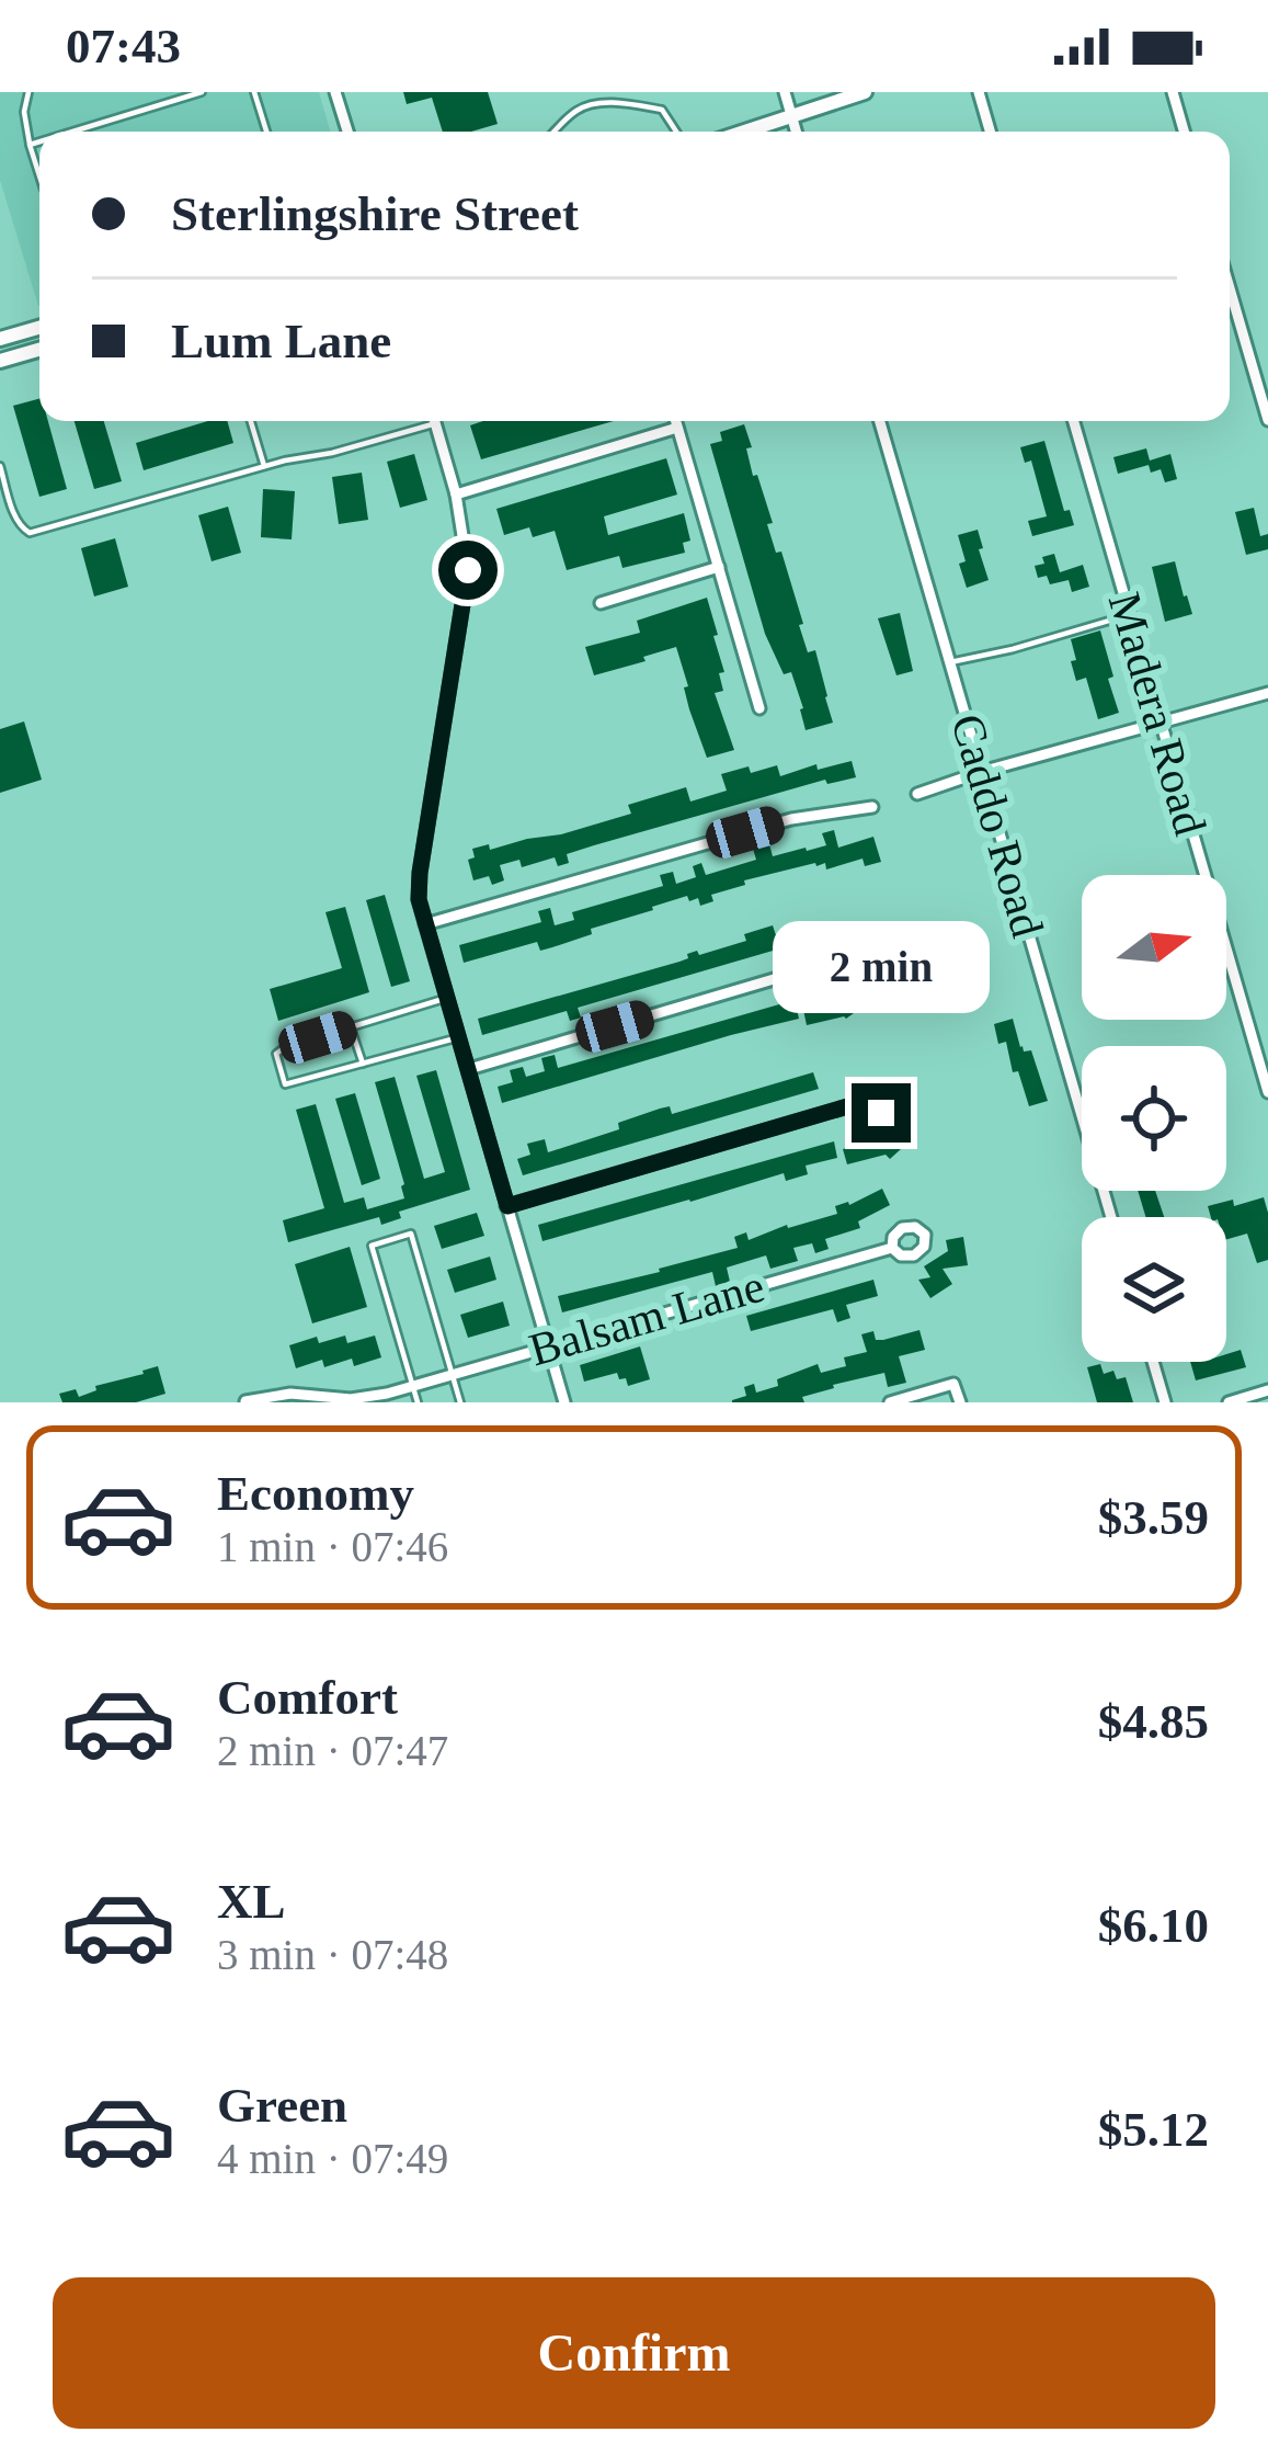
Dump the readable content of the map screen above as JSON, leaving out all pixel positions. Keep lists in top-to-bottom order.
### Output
{
  "streets": {
    "street": ["Madera Road", "Caddo Road", "Balsam Lane"]
  },
  "north": "right",
  "page": {
    "status": "07:43",
    "banner": ["Sterlingshire Street", "Lum Lane"],
    "bubble": "2 min",
    "list": [
      {
        "name": "Economy",
        "note": "1 min · 07:46",
        "value": "$3.59"
      },
      {
        "name": "Comfort",
        "note": "2 min · 07:47",
        "value": "$4.85"
      },
      {
        "name": "XL",
        "note": "3 min · 07:48",
        "value": "$6.10"
      },
      {
        "name": "Green",
        "note": "4 min · 07:49",
        "value": "$5.12"
      }
    ],
    "buttons": "Confirm"
  }
}
